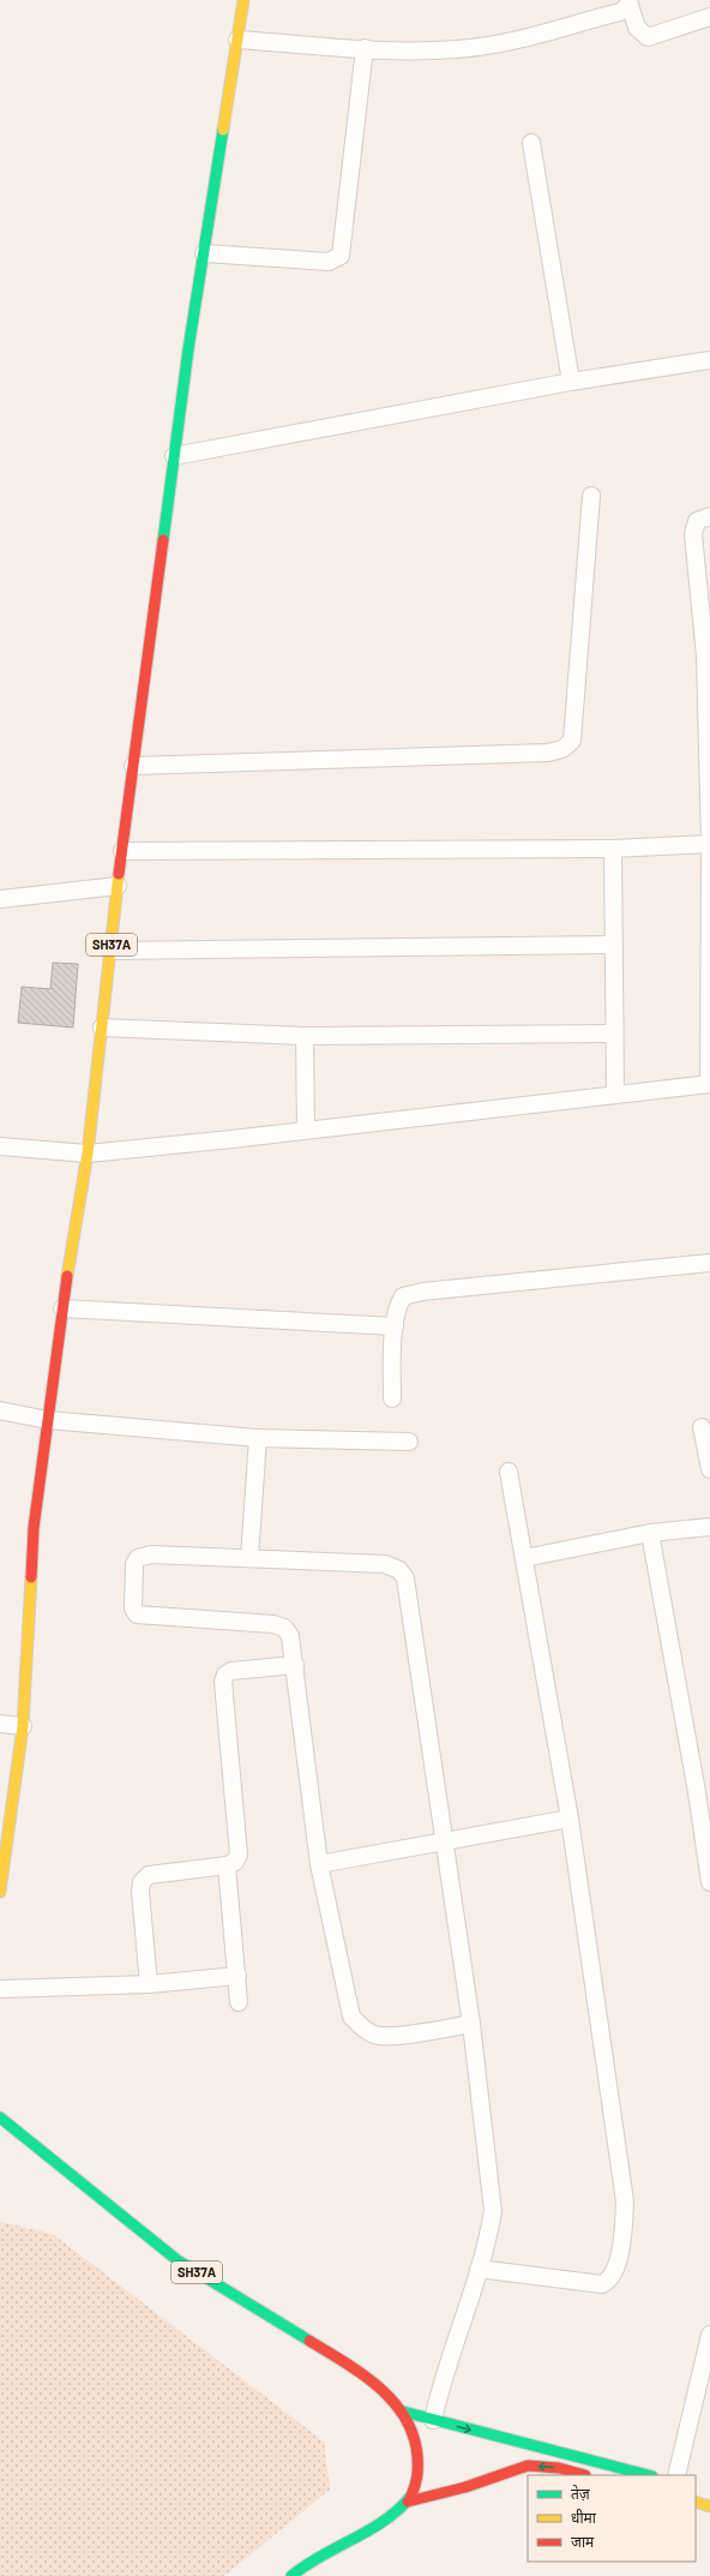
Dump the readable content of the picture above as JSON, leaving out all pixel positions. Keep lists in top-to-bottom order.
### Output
{
  "streets": {
    "main road": ["SH37A"]
  },
  "legend": ["तेज़", "धीमा", "जाम"]
}
